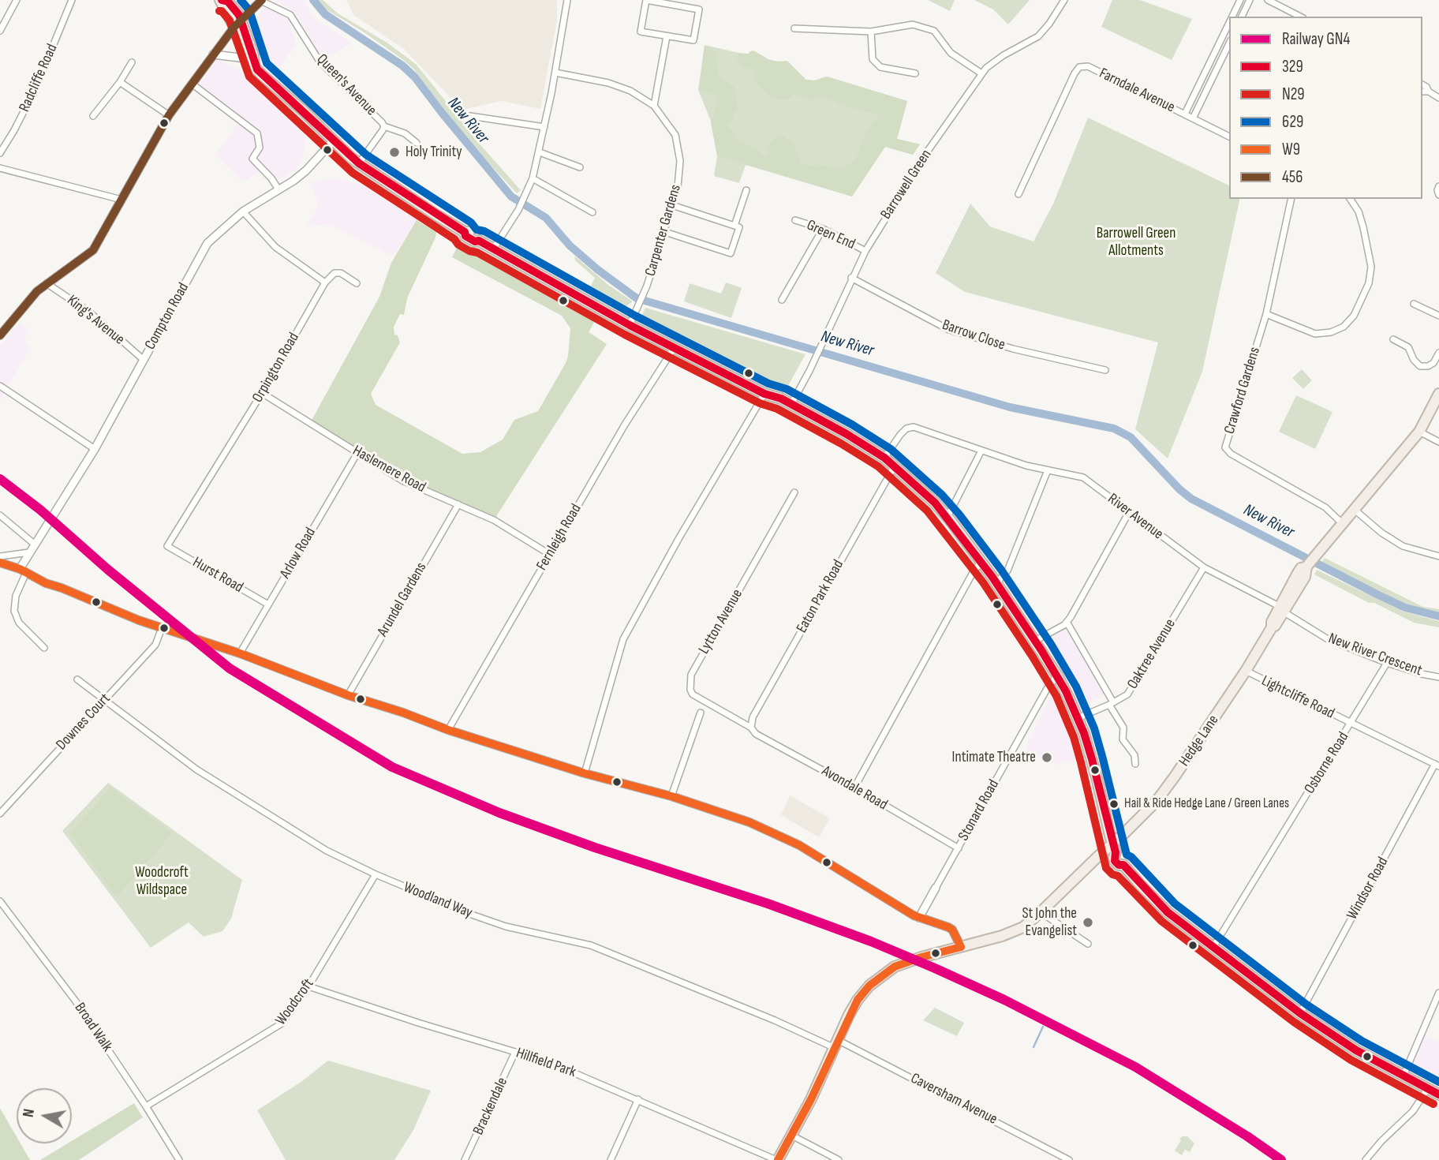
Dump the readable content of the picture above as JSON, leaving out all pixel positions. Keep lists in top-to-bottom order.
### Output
{
  "streets": {
    "main road": ["Hedge Lane"],
    "street": [
      "Radcliffe Road",
      "Queen's Avenue",
      "Farndale Avenue",
      "Barrowell Green",
      "Carpenter Gardens",
      "Green End",
      "Compton Road",
      "King's Avenue",
      "Barrow Close",
      "Orpington Road",
      "Crawford Gardens",
      "Haslemere Road",
      "River Avenue",
      "Fernleigh Road",
      "Arlow Road",
      "Hurst Road",
      "Eaton Park Road",
      "Arundel Gardens",
      "Lytton Avenue",
      "Oaktree Avenue",
      "New River Crescent",
      "Lightcliffe Road",
      "Downes Court",
      "Osborne Road",
      "Avondale Road",
      "Stonard Road",
      "Windsor Road",
      "Woodland Way",
      "Woodcroft",
      "Broad Walk",
      "Hillfield Park",
      "Caversham Avenue",
      "Brackendale"
    ]
  },
  "crossings": [
    ["Barrowell Green", "Green End"],
    ["Barrowell Green", "Barrow Close"],
    ["Compton Road", "King's Avenue"],
    ["Orpington Road", "Haslemere Road"],
    ["Orpington Road", "Hurst Road"],
    ["Crawford Gardens", "Hedge Lane"],
    ["Haslemere Road", "Fernleigh Road"],
    ["Haslemere Road", "Arlow Road"],
    ["Haslemere Road", "Arundel Gardens"],
    ["River Avenue", "Oaktree Avenue"],
    ["River Avenue", "New River Crescent"],
    ["River Avenue", "Hedge Lane"],
    ["Arlow Road", "Hurst Road"],
    ["Eaton Park Road", "Lytton Avenue"],
    ["Eaton Park Road", "Avondale Road"],
    ["Lytton Avenue", "Avondale Road"],
    ["New River Crescent", "Hedge Lane"],
    ["New River Crescent", "Osborne Road"],
    ["Lightcliffe Road", "Hedge Lane"],
    ["Lightcliffe Road", "Osborne Road"],
    ["Lightcliffe Road", "Windsor Road"],
    ["Downes Court", "Woodland Way"],
    ["Hedge Lane", "Woodland Way"],
    ["Hedge Lane", "Hillfield Park"],
    ["Hedge Lane", "Caversham Avenue"],
    ["Avondale Road", "Stonard Road"],
    ["Woodland Way", "Woodcroft"],
    ["Woodland Way", "Caversham Avenue"],
    ["Woodcroft", "Broad Walk"],
    ["Woodcroft", "Hillfield Park"],
    ["Hillfield Park", "Brackendale"]
  ],
  "water": ["New River"],
  "parks": ["Barrowell Green Allotments", "Woodcroft Wildspace"],
  "places": [
    "Holy Trinity",
    "Intimate Theatre",
    "Hail & Ride Hedge Lane / Green Lanes",
    "St John the Evangelist"
  ],
  "lines": [
    "transit line 329",
    "transit line 629",
    "transit line 456",
    "transit line N29",
    "rail line GN4",
    "transit line W9"
  ],
  "legend": [
    "Railway GN4",
    "329",
    "N29",
    "629",
    "W9",
    "456"
  ],
  "north": "left"
}
